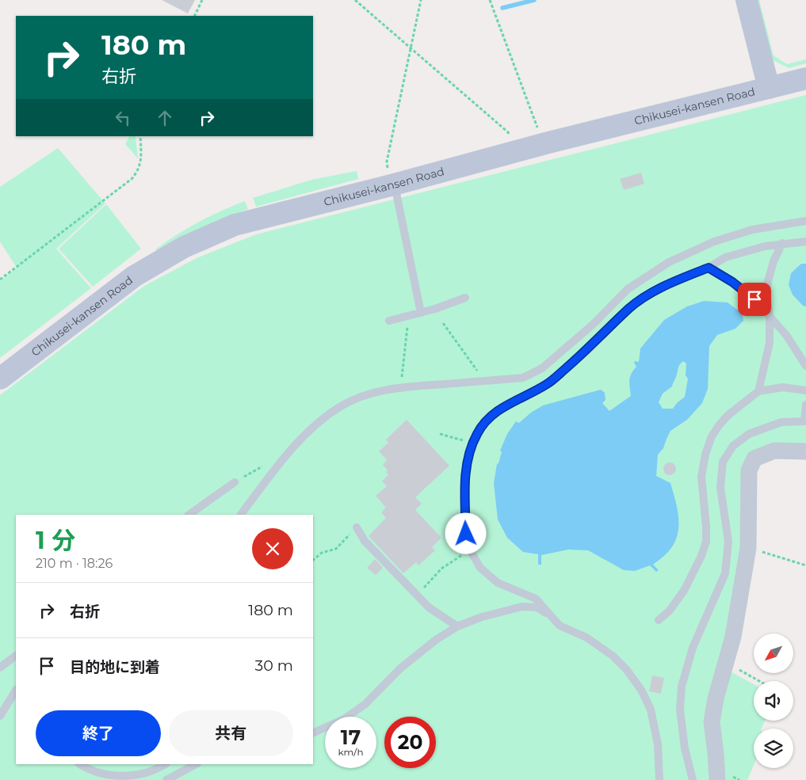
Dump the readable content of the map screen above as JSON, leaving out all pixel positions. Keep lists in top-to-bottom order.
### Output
{
  "streets": {
    "street": ["Chikusei-kansen Road"]
  },
  "north": "bottom left",
  "page": {
    "turn": ["180 m", "右折"],
    "heading": ["1 分", "210 m · 18:26"],
    "list": [
      {
        "name": "右折",
        "value": "180 m"
      },
      {
        "name": "目的地に到着",
        "value": "30 m"
      }
    ],
    "buttons": ["終了", "共有"],
    "speed": "17 km/h",
    "limit": "20"
  }
}
